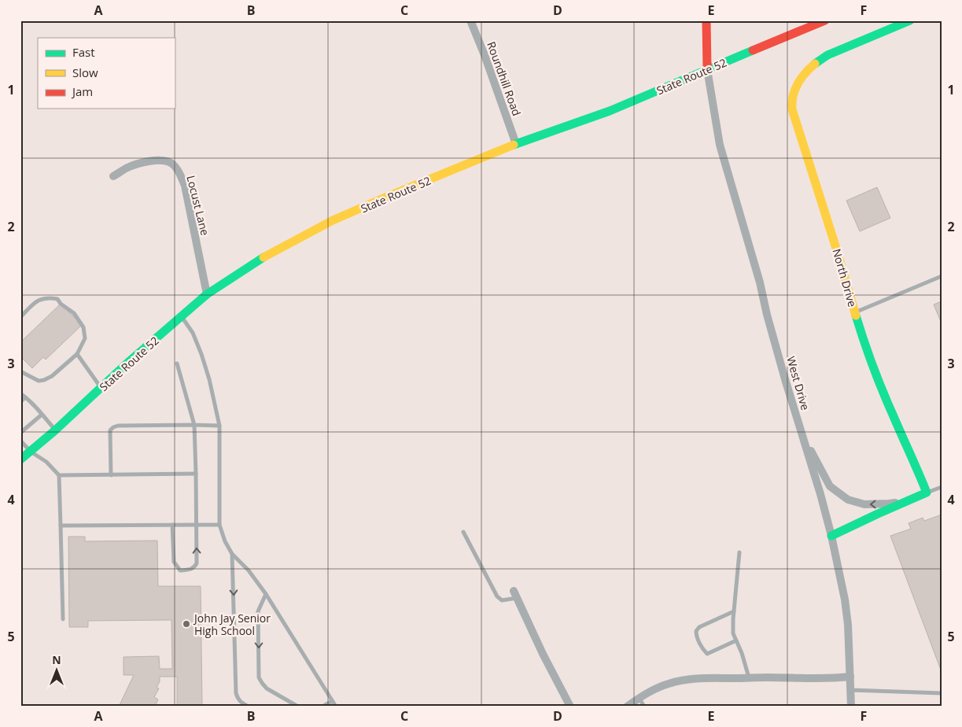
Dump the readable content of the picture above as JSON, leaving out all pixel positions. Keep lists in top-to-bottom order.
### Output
{
  "streets": {
    "main road": ["State Route 52", "North Drive"],
    "street": ["Roundhill Road", "Locust Lane", "West Drive"]
  },
  "crossings": [
    ["State Route 52", "Roundhill Road"],
    ["State Route 52", "Locust Lane"],
    ["State Route 52", "West Drive"]
  ],
  "places": ["John Jay Senior High School"],
  "legend": ["Fast", "Slow", "Jam"],
  "north": "top",
  "grid": {
    "columns": [
      "A",
      "B",
      "C",
      "D",
      "E",
      "F"
    ],
    "rows": [
      "1",
      "2",
      "3",
      "4",
      "5"
    ]
  }
}
